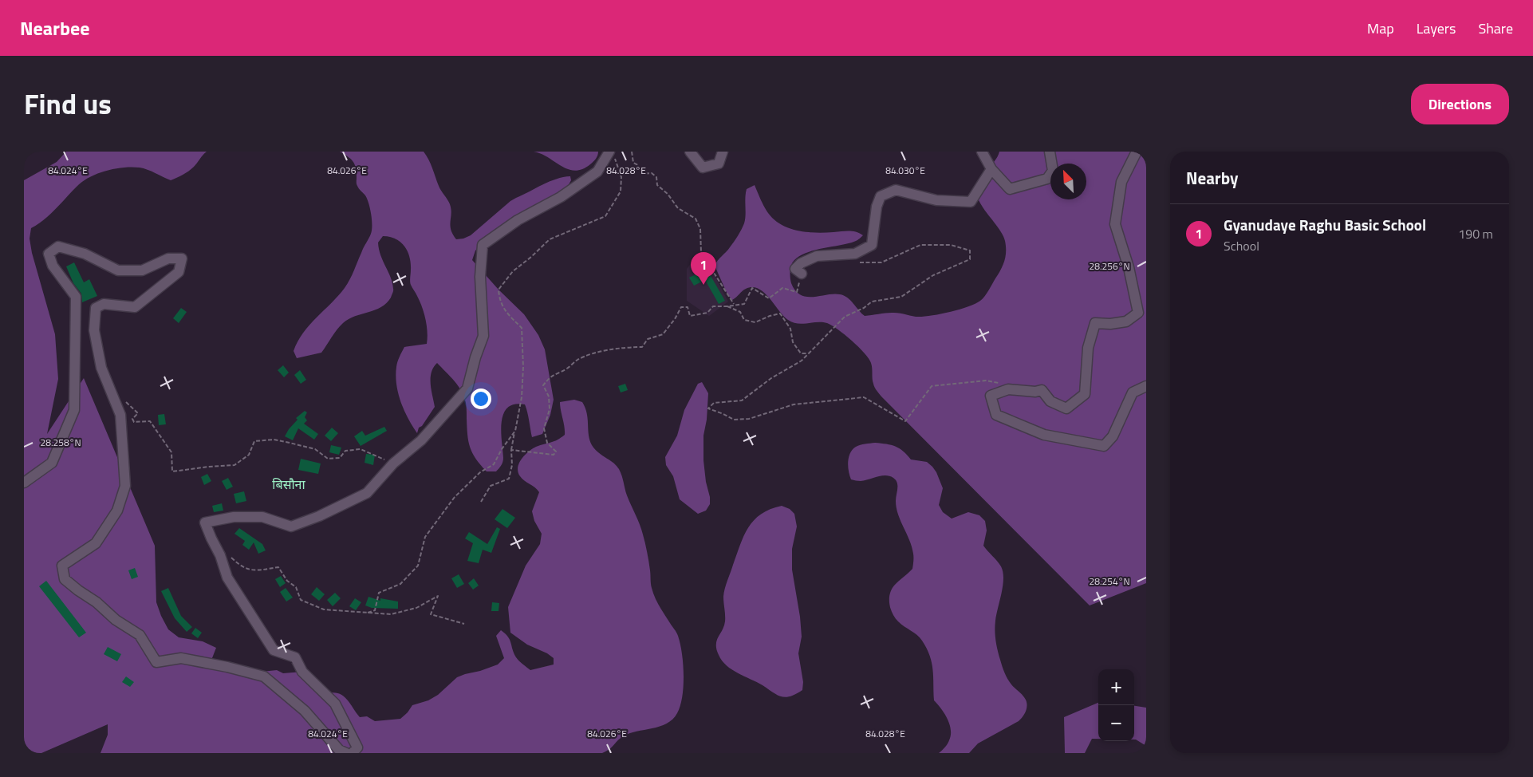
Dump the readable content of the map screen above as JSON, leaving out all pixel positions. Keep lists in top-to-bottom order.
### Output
{
  "districts": ["बिसौना"],
  "north": "top left",
  "page": {
    "header": "Nearbee",
    "nav": ["Map", "Layers", "Share"],
    "title": "Find us",
    "buttons": "Directions",
    "heading": "Nearby",
    "list": [
      {
        "mark": "1",
        "name": "Gyanudaye Raghu Basic School",
        "note": "School",
        "value": "190 m"
      }
    ],
    "pins": "1",
    "map_buttons": ["+", "−"]
  },
  "coordinates": [
    "84.024°E",
    "84.028°E",
    "84.026°E",
    "84.030°E",
    "28.256°N",
    "28.258°N",
    "28.254°N"
  ]
}
